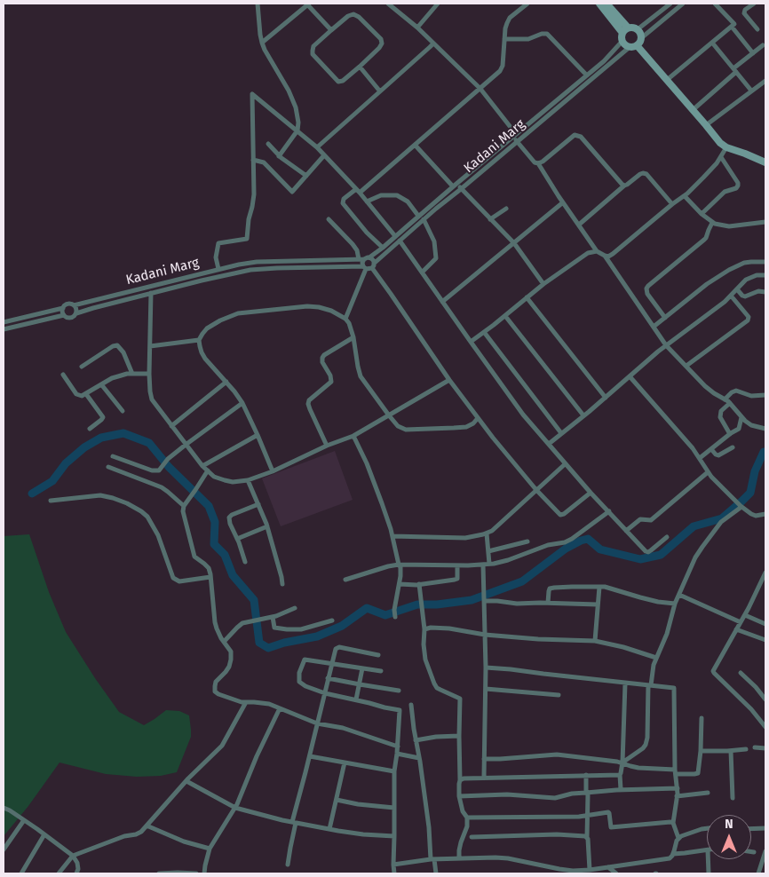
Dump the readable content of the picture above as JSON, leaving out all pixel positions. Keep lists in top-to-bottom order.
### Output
{
  "streets": {
    "street": ["Kadani Marg"]
  },
  "north": "top"
}
